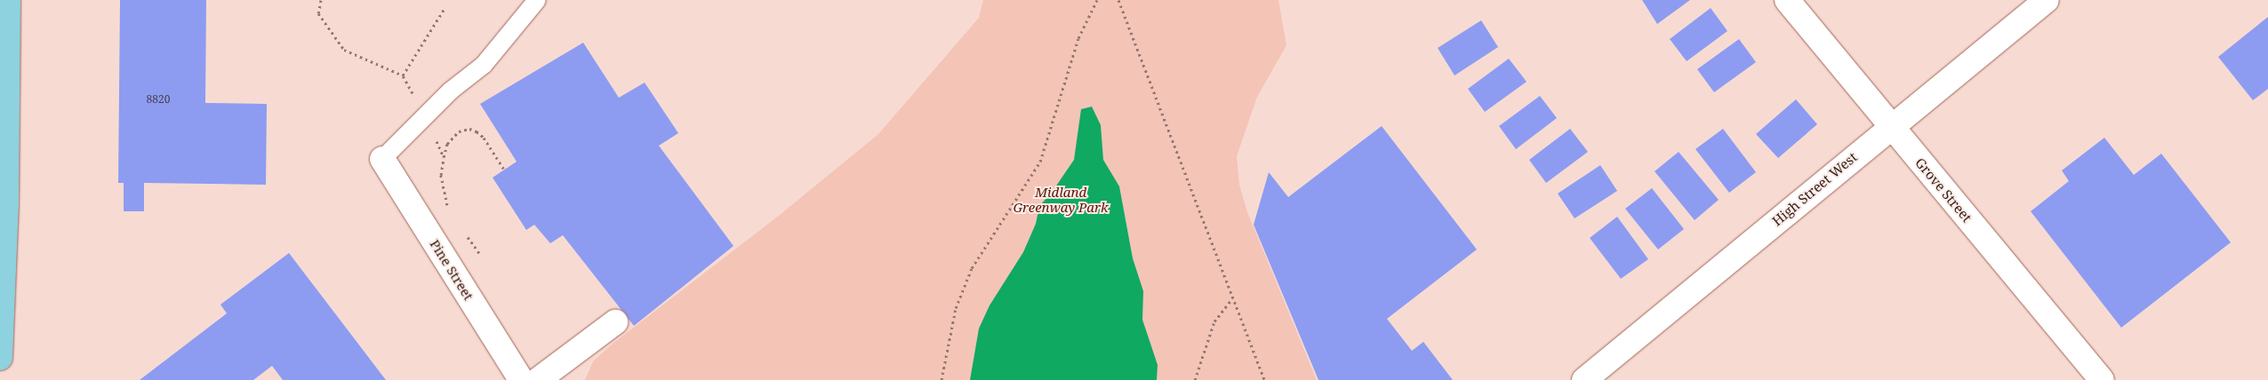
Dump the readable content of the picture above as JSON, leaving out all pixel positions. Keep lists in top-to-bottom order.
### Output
{
  "streets": {
    "street": ["High Street West", "Grove Street", "Pine Street"]
  },
  "crossings": [
    ["High Street West", "Grove Street"]
  ],
  "parks": ["Midland Greenway Park"],
  "house_numbers": ["8820"]
}
